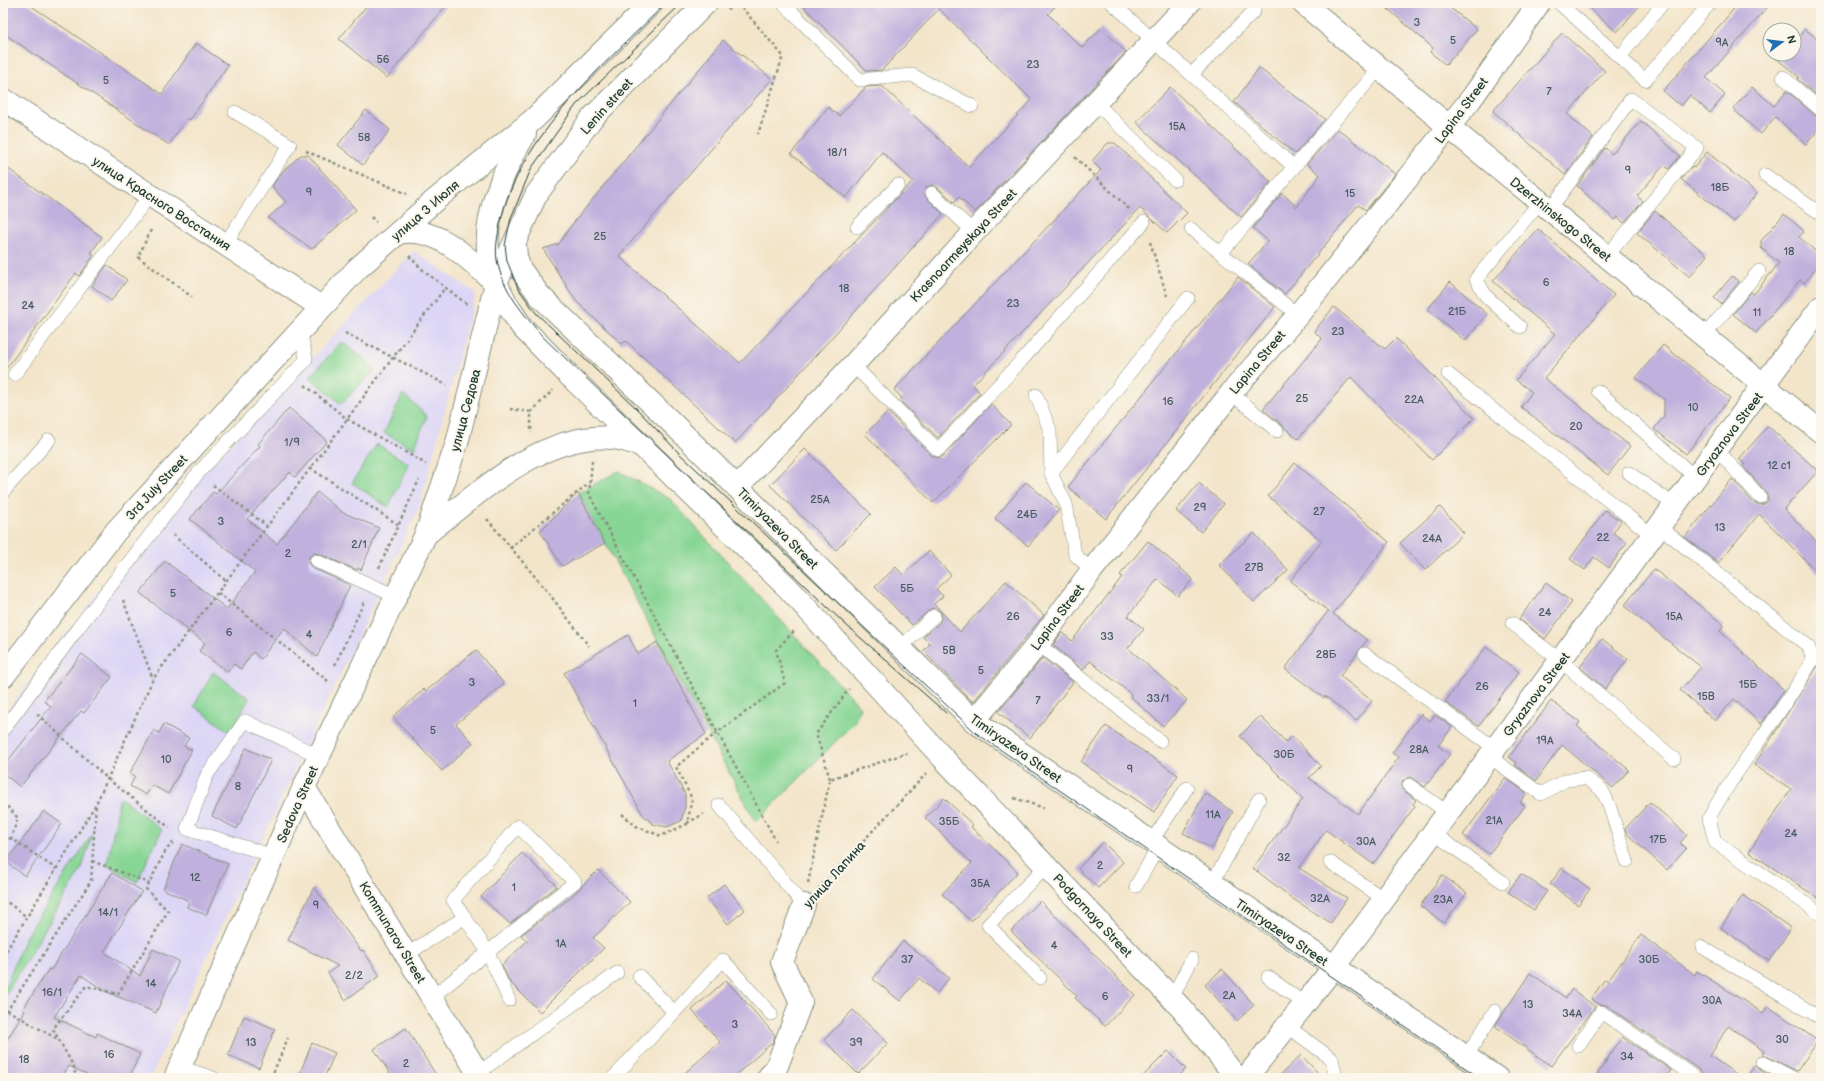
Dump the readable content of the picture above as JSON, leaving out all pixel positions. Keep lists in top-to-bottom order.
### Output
{
  "streets": {
    "street": [
      "Lenin street",
      "Lapina Street",
      "улица Красного Восстания",
      "улица 3 Июля",
      "Dzerzhinskogo Street",
      "Krasnoarmeyskaya Street",
      "улица Седова",
      "Gryaznova Street",
      "3rd July Street",
      "Timiryazeva Street",
      "Sedova Street",
      "улица Лапина",
      "Podgornaya Street",
      "Kommunarov Street"
    ]
  },
  "crossings": [
    ["Lenin street", "улица Седова"],
    ["Lapina Street", "Dzerzhinskogo Street"],
    ["Lapina Street", "Timiryazeva Street"],
    ["улица Красного Восстания", "улица 3 Июля"],
    ["улица Красного Восстания", "3rd July Street"],
    ["улица 3 Июля", "3rd July Street"],
    ["Dzerzhinskogo Street", "Gryaznova Street"],
    ["Krasnoarmeyskaya Street", "Timiryazeva Street"],
    ["улица Седова", "Sedova Street"],
    ["Gryaznova Street", "Timiryazeva Street"],
    ["Sedova Street", "Kommunarov Street"],
    ["улица Лапина", "Podgornaya Street"]
  ],
  "house_numbers": [
    "3",
    "5",
    "9А",
    "56",
    "23",
    "5",
    "7",
    "15А",
    "58",
    "18/1",
    "9",
    "18Б",
    "9",
    "15",
    "25",
    "18",
    "6",
    "18",
    "23",
    "24",
    "21Б",
    "11",
    "23",
    "25",
    "22А",
    "16",
    "10",
    "20",
    "1/9",
    "12 с1",
    "25А",
    "29",
    "27",
    "24Б",
    "3",
    "13",
    "22",
    "24А",
    "2/1",
    "2",
    "27В",
    "5Б",
    "5",
    "24",
    "26",
    "15А",
    "6",
    "4",
    "33",
    "5В",
    "28Б",
    "5",
    "3",
    "15Б",
    "26",
    "15В",
    "33/1",
    "7",
    "1",
    "5",
    "19А",
    "28А",
    "30Б",
    "10",
    "9",
    "8",
    "11А",
    "21А",
    "35Б",
    "24",
    "17Б",
    "30А",
    "32",
    "2",
    "12",
    "35А",
    "1",
    "32А",
    "23А",
    "9",
    "14/1",
    "1А",
    "4",
    "37",
    "30Б",
    "2/2",
    "14",
    "16/1",
    "2А",
    "6",
    "30А",
    "13",
    "34А",
    "3",
    "30",
    "13",
    "39",
    "16",
    "34",
    "18",
    "2"
  ],
  "north": "right"
}
